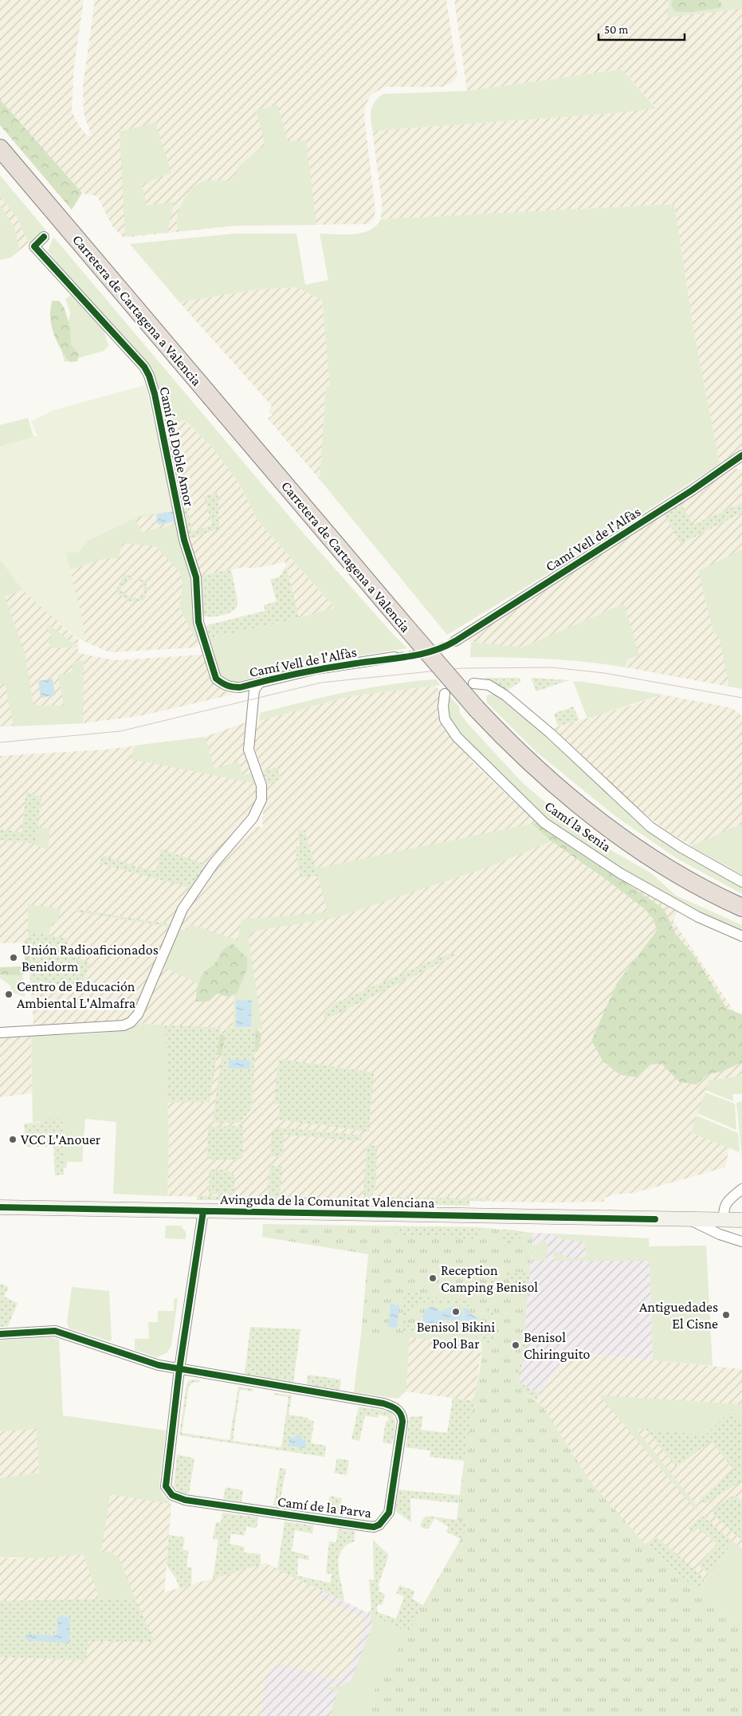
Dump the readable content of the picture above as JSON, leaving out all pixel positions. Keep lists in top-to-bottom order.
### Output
{
  "streets": {
    "highway": ["Carretera de Cartagena a Valencia"],
    "main road": ["Avinguda de la Comunitat Valenciana"],
    "street": [
      "Camí del Doble Amor",
      "Camí Vell de l'Alfàs",
      "Camí la Senia",
      "Camí de la Parva"
    ]
  },
  "crossings": [
    ["Camí del Doble Amor", "Camí Vell de l'Alfàs"],
    ["Avinguda de la Comunitat Valenciana", "Camí de la Parva"]
  ],
  "places": [
    "Unión Radioaficionados Benidorm",
    "Centro de Educación Ambiental L'Almafra",
    "VCC L'Anouer",
    "Reception Camping Benisol",
    "Benisol Bikini Pool Bar",
    "Antiguedades El Cisne",
    "Benisol Chiringuito"
  ],
  "scale_bar": "50 m"
}
